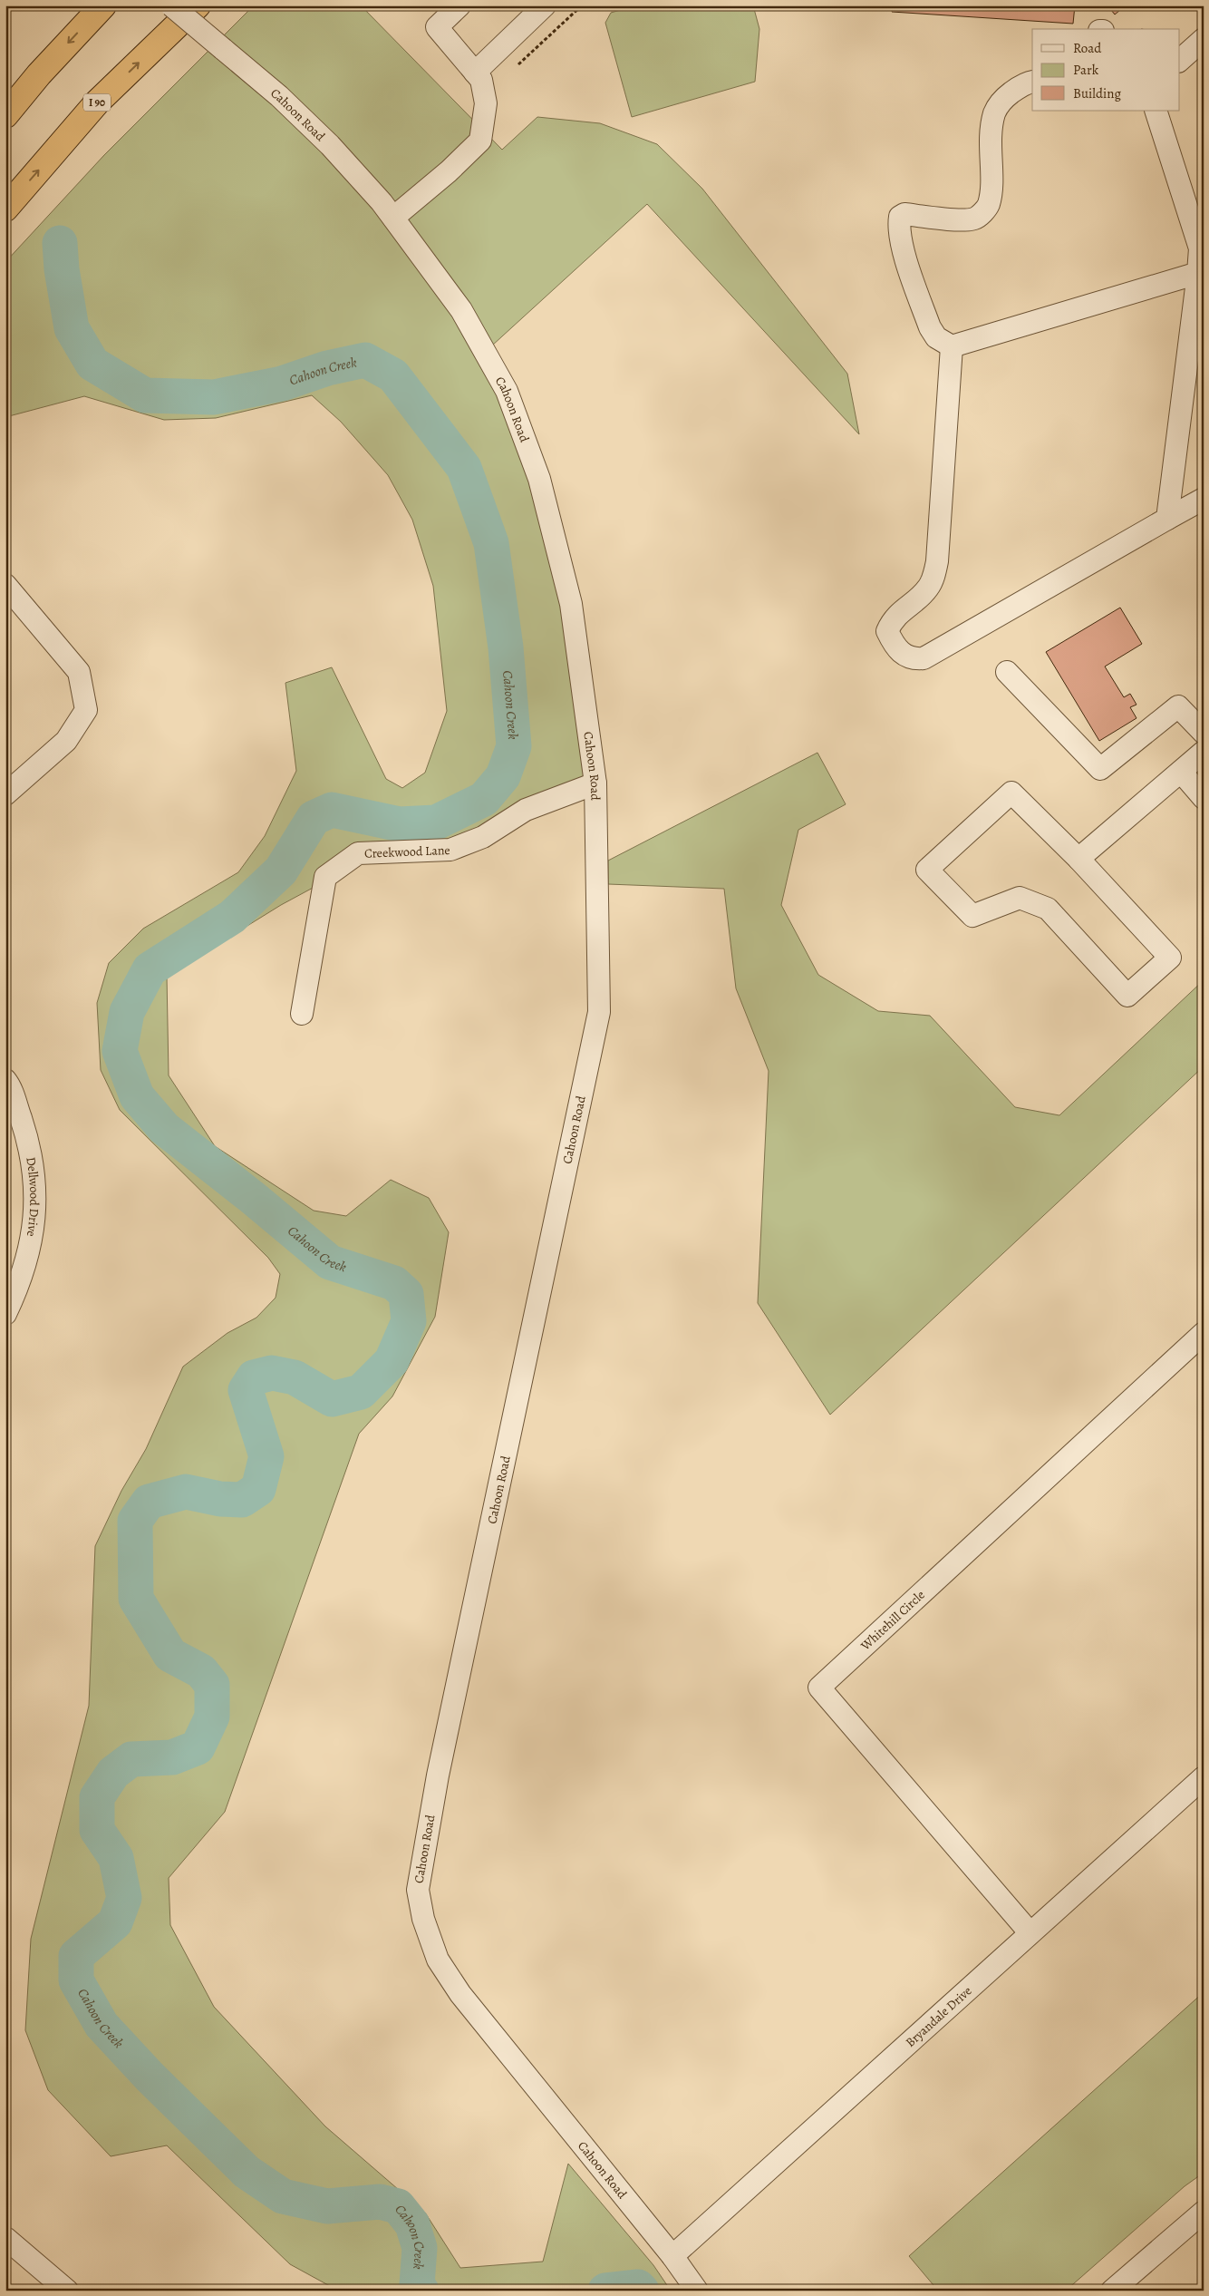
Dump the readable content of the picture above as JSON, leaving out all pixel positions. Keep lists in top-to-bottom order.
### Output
{
  "streets": {
    "highway": ["I 90"],
    "street": [
      "Cahoon Road",
      "Creekwood Lane",
      "Dellwood Drive",
      "Whitehill Circle",
      "Bryandale Drive"
    ]
  },
  "crossings": [
    ["Cahoon Road", "Creekwood Lane"],
    ["Cahoon Road", "Bryandale Drive"],
    ["Whitehill Circle", "Bryandale Drive"]
  ],
  "water": ["Cahoon Creek"],
  "legend": ["Road", "Park", "Building"]
}
